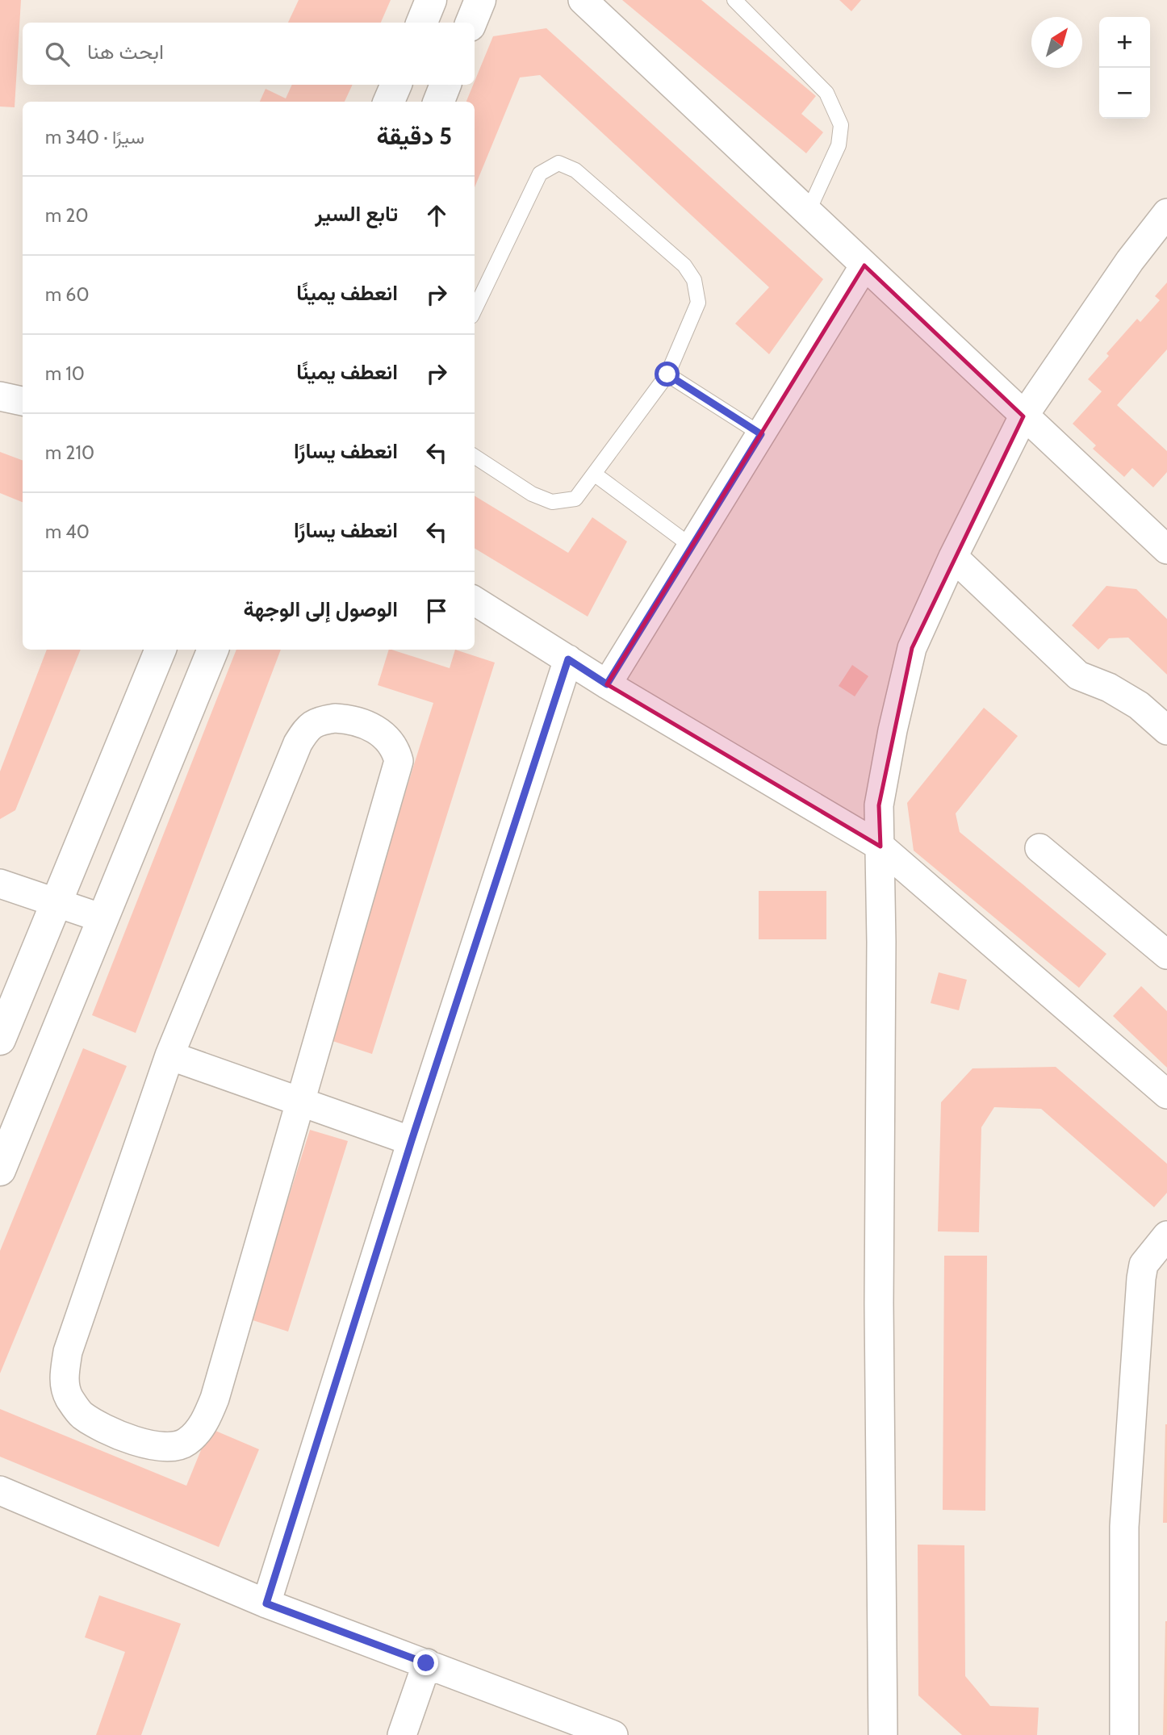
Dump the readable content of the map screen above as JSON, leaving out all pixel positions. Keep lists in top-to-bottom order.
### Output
{
  "north": "top right",
  "page": {
    "map_buttons": ["+", "−"],
    "search": "ابحث هنا",
    "heading": ["5 دقيقة", "سيرًا · 340 m"],
    "list": [
      ["تابع السير", "20 m"],
      ["انعطف يمينًا", "60 m"],
      ["انعطف يمينًا", "10 m"],
      ["انعطف يسارًا", "210 m"],
      ["انعطف يسارًا", "40 m"],
      "الوصول إلى الوجهة"
    ]
  }
}
